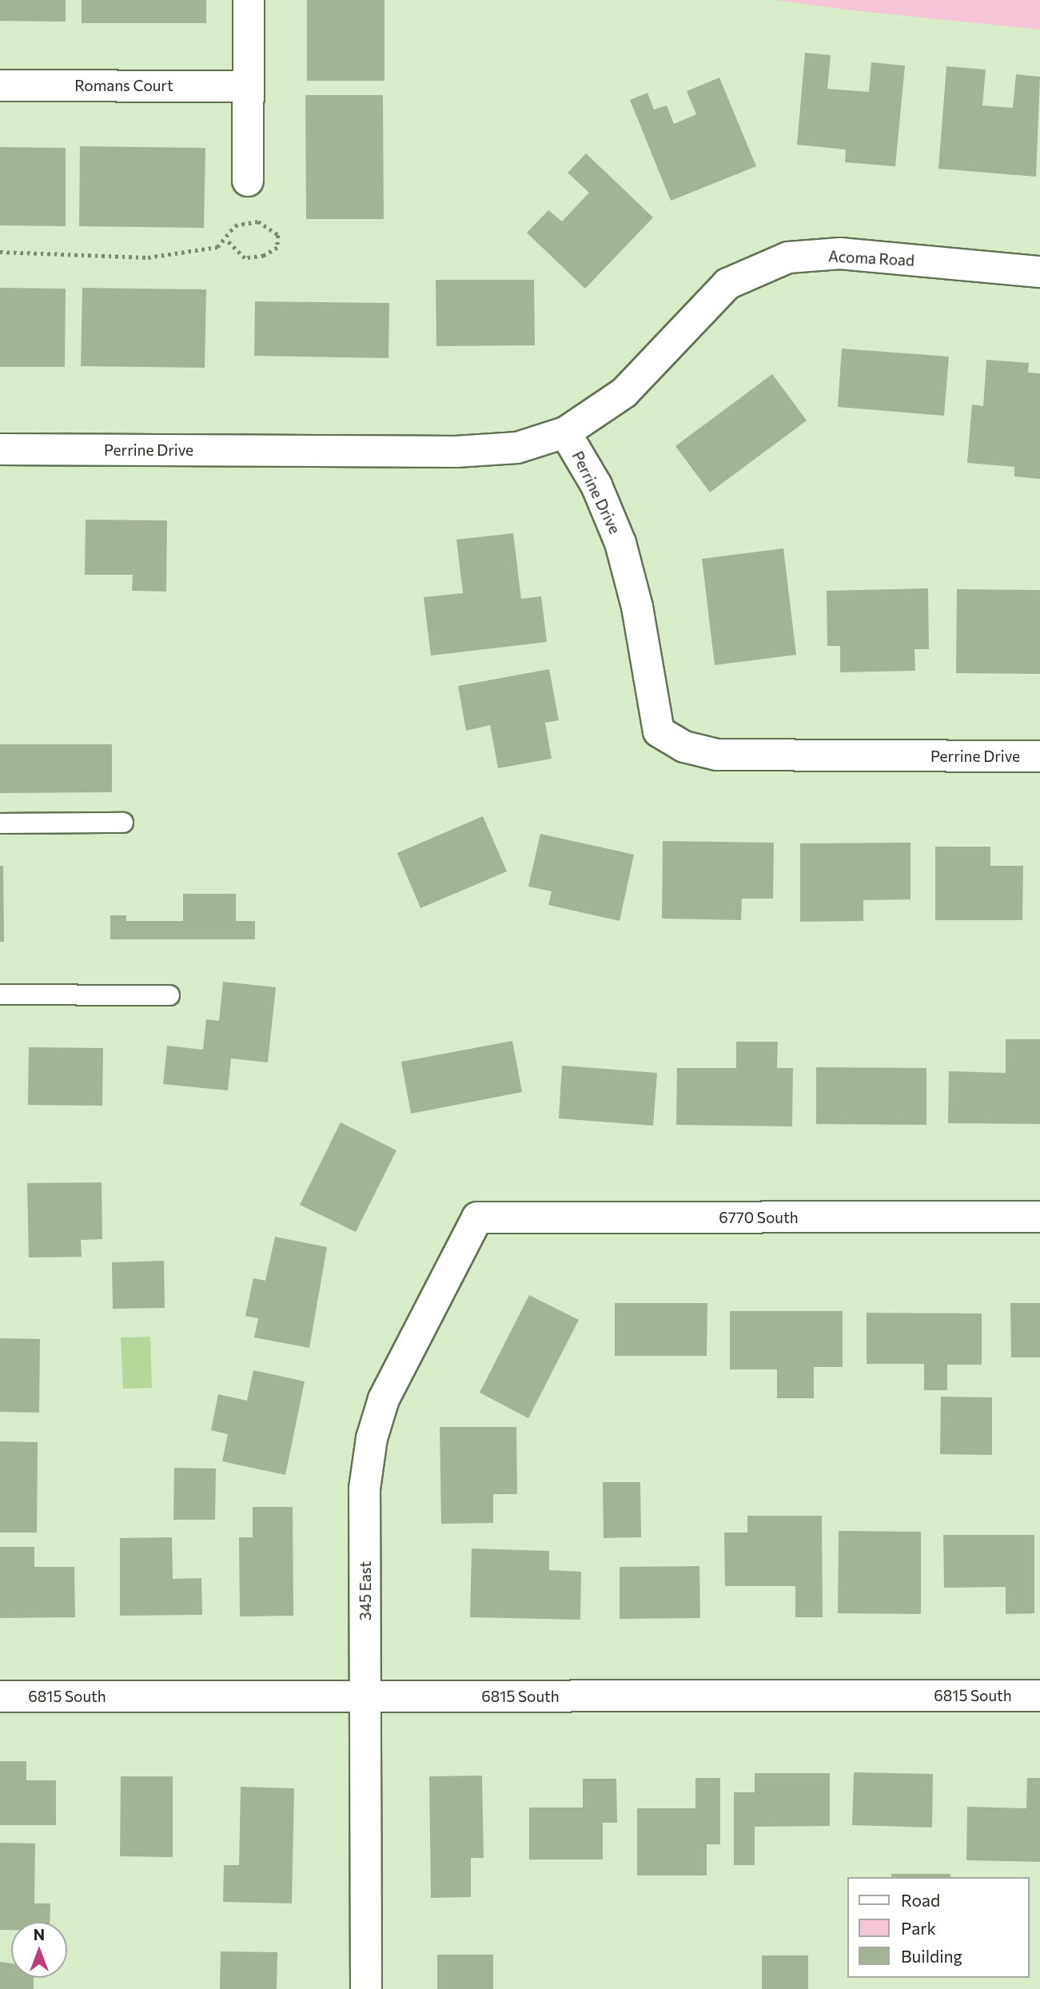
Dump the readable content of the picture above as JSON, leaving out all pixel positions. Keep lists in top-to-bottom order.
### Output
{
  "streets": {
    "street": [
      "Romans Court",
      "Acoma Road",
      "Perrine Drive",
      "6770 South",
      "345 East",
      "6815 South"
    ]
  },
  "crossings": [
    ["Acoma Road", "Perrine Drive"],
    ["6770 South", "345 East"],
    ["345 East", "6815 South"]
  ],
  "legend": ["Road", "Park", "Building"],
  "north": "top"
}
